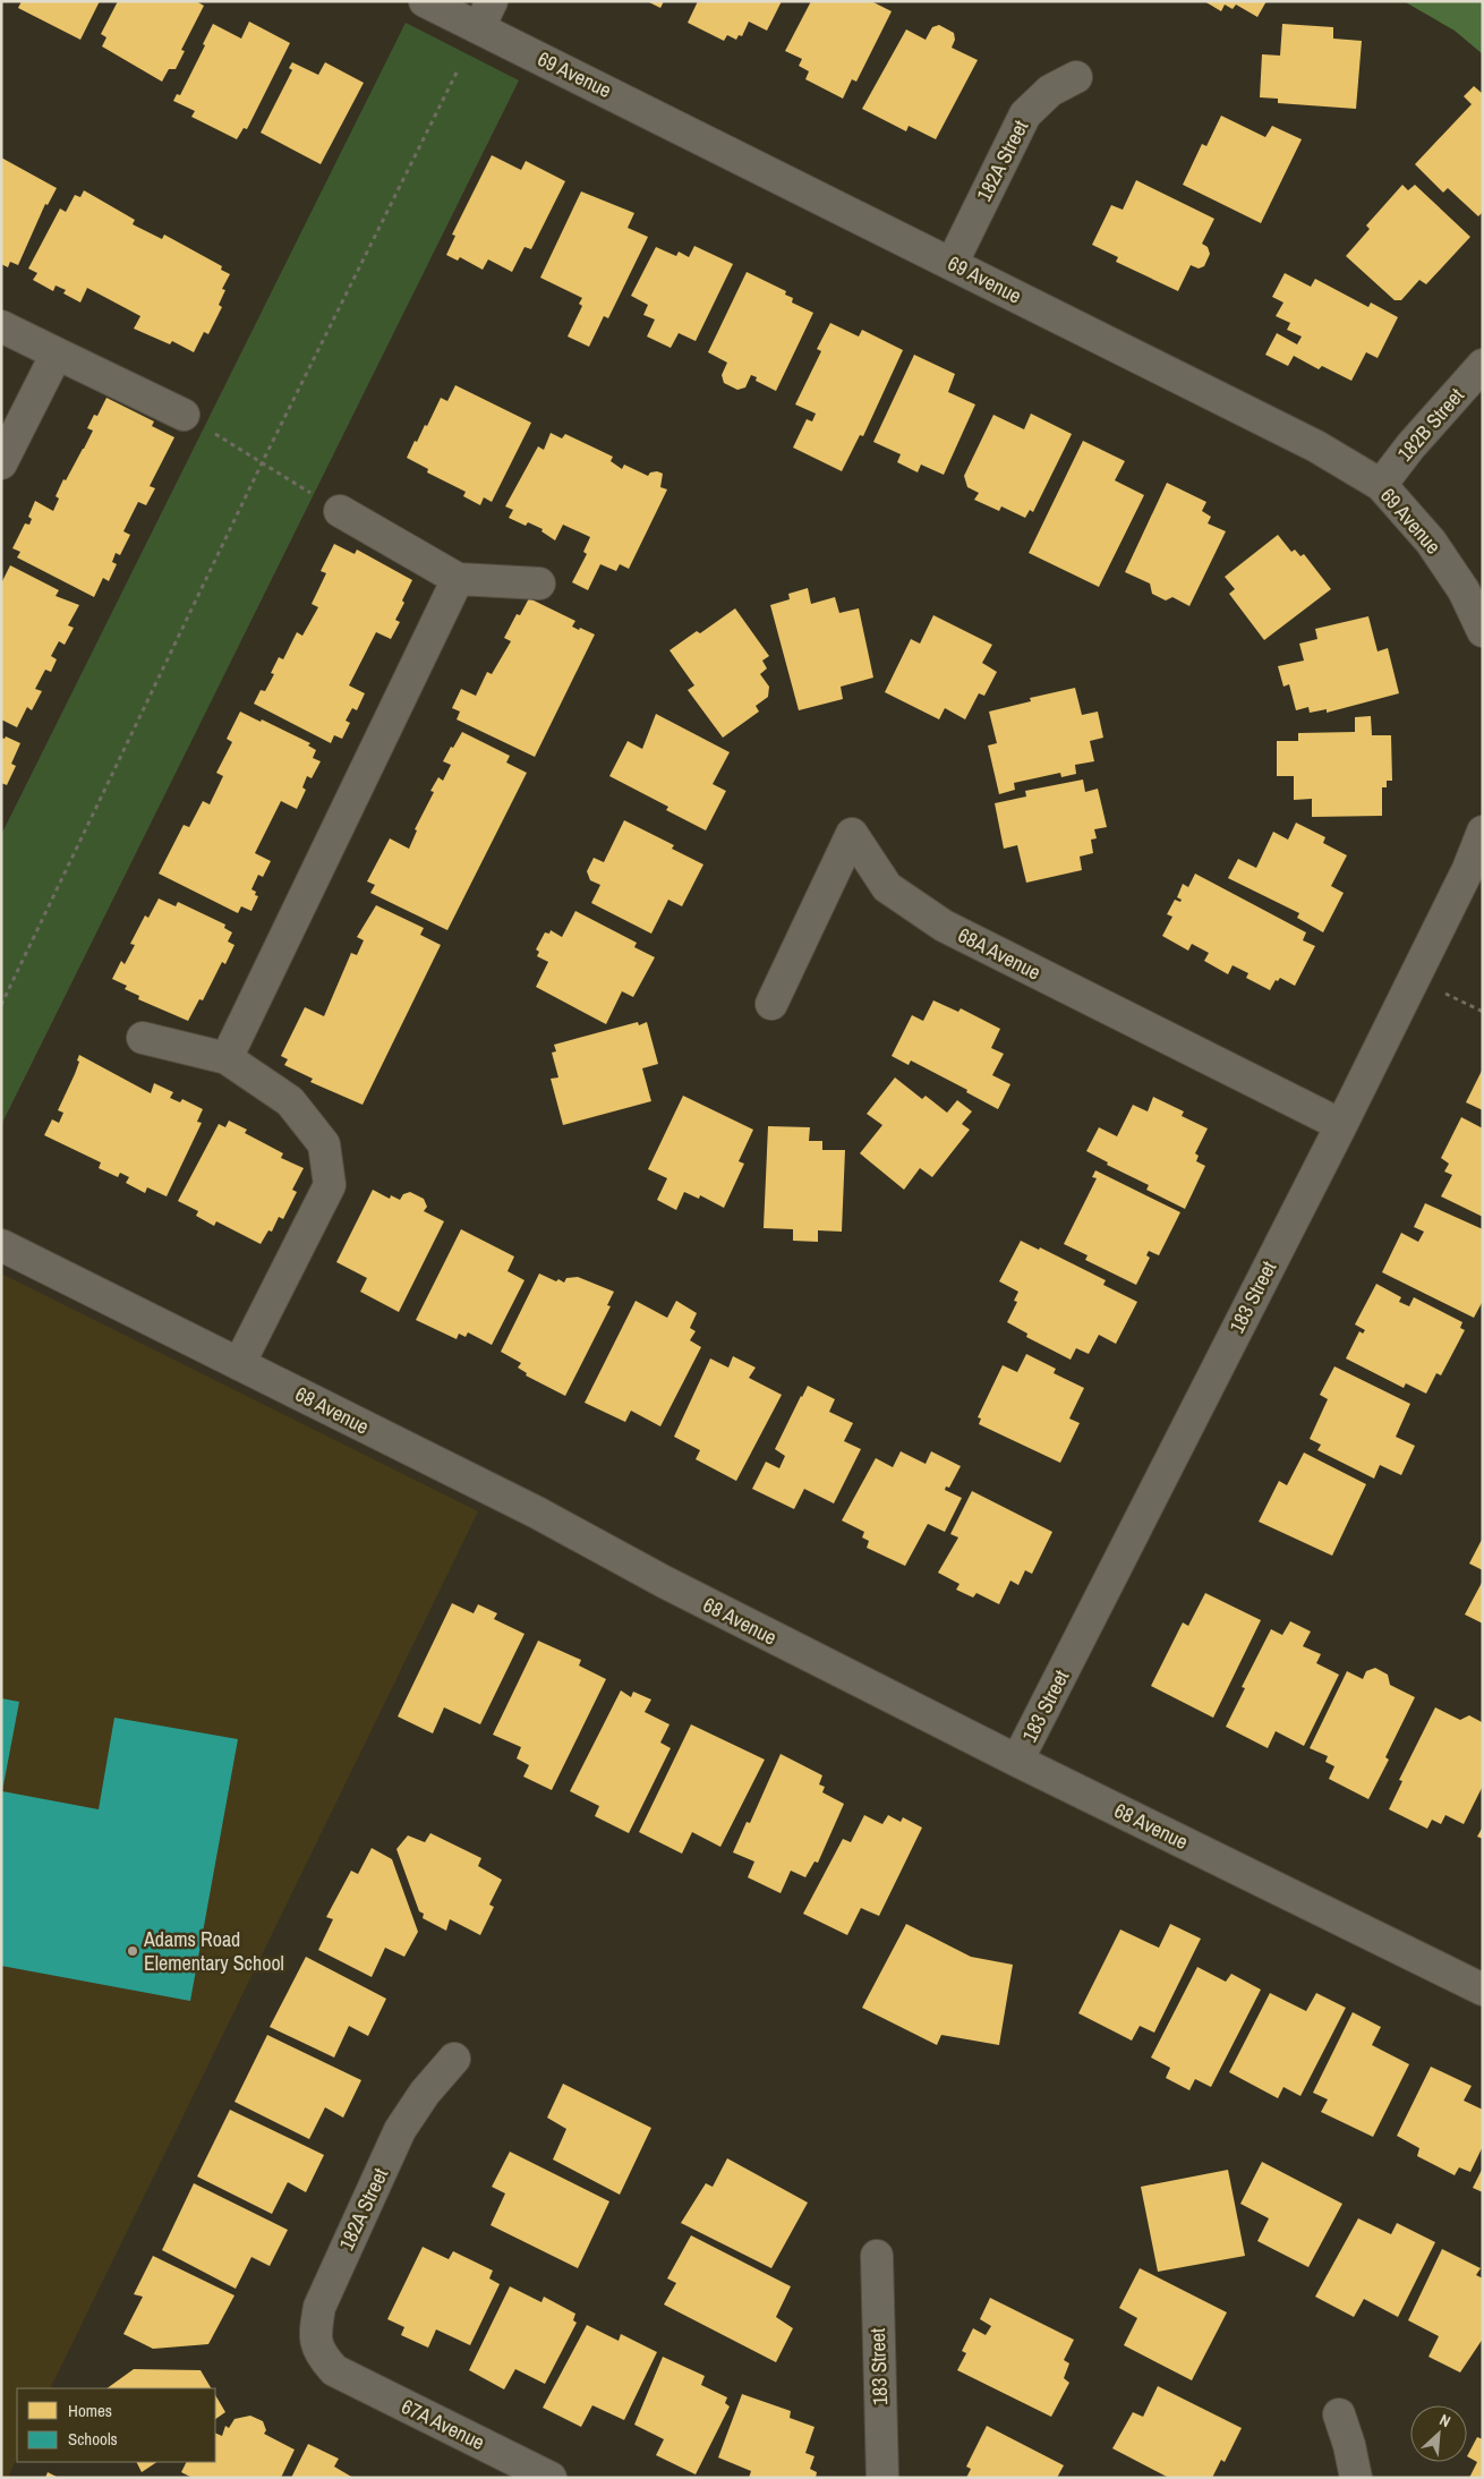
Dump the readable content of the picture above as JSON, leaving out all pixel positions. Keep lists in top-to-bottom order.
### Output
{
  "streets": {
    "street": [
      "69 Avenue",
      "182A Street",
      "182B Street",
      "68A Avenue",
      "183 Street",
      "68 Avenue",
      "67A Avenue"
    ]
  },
  "crossings": [
    ["69 Avenue", "182A Street"],
    ["69 Avenue", "182B Street"],
    ["182A Street", "67A Avenue"],
    ["68A Avenue", "183 Street"],
    ["183 Street", "68 Avenue"]
  ],
  "places": ["Adams Road Elementary School"],
  "legend": ["Homes", "Schools"],
  "north": "top right"
}
